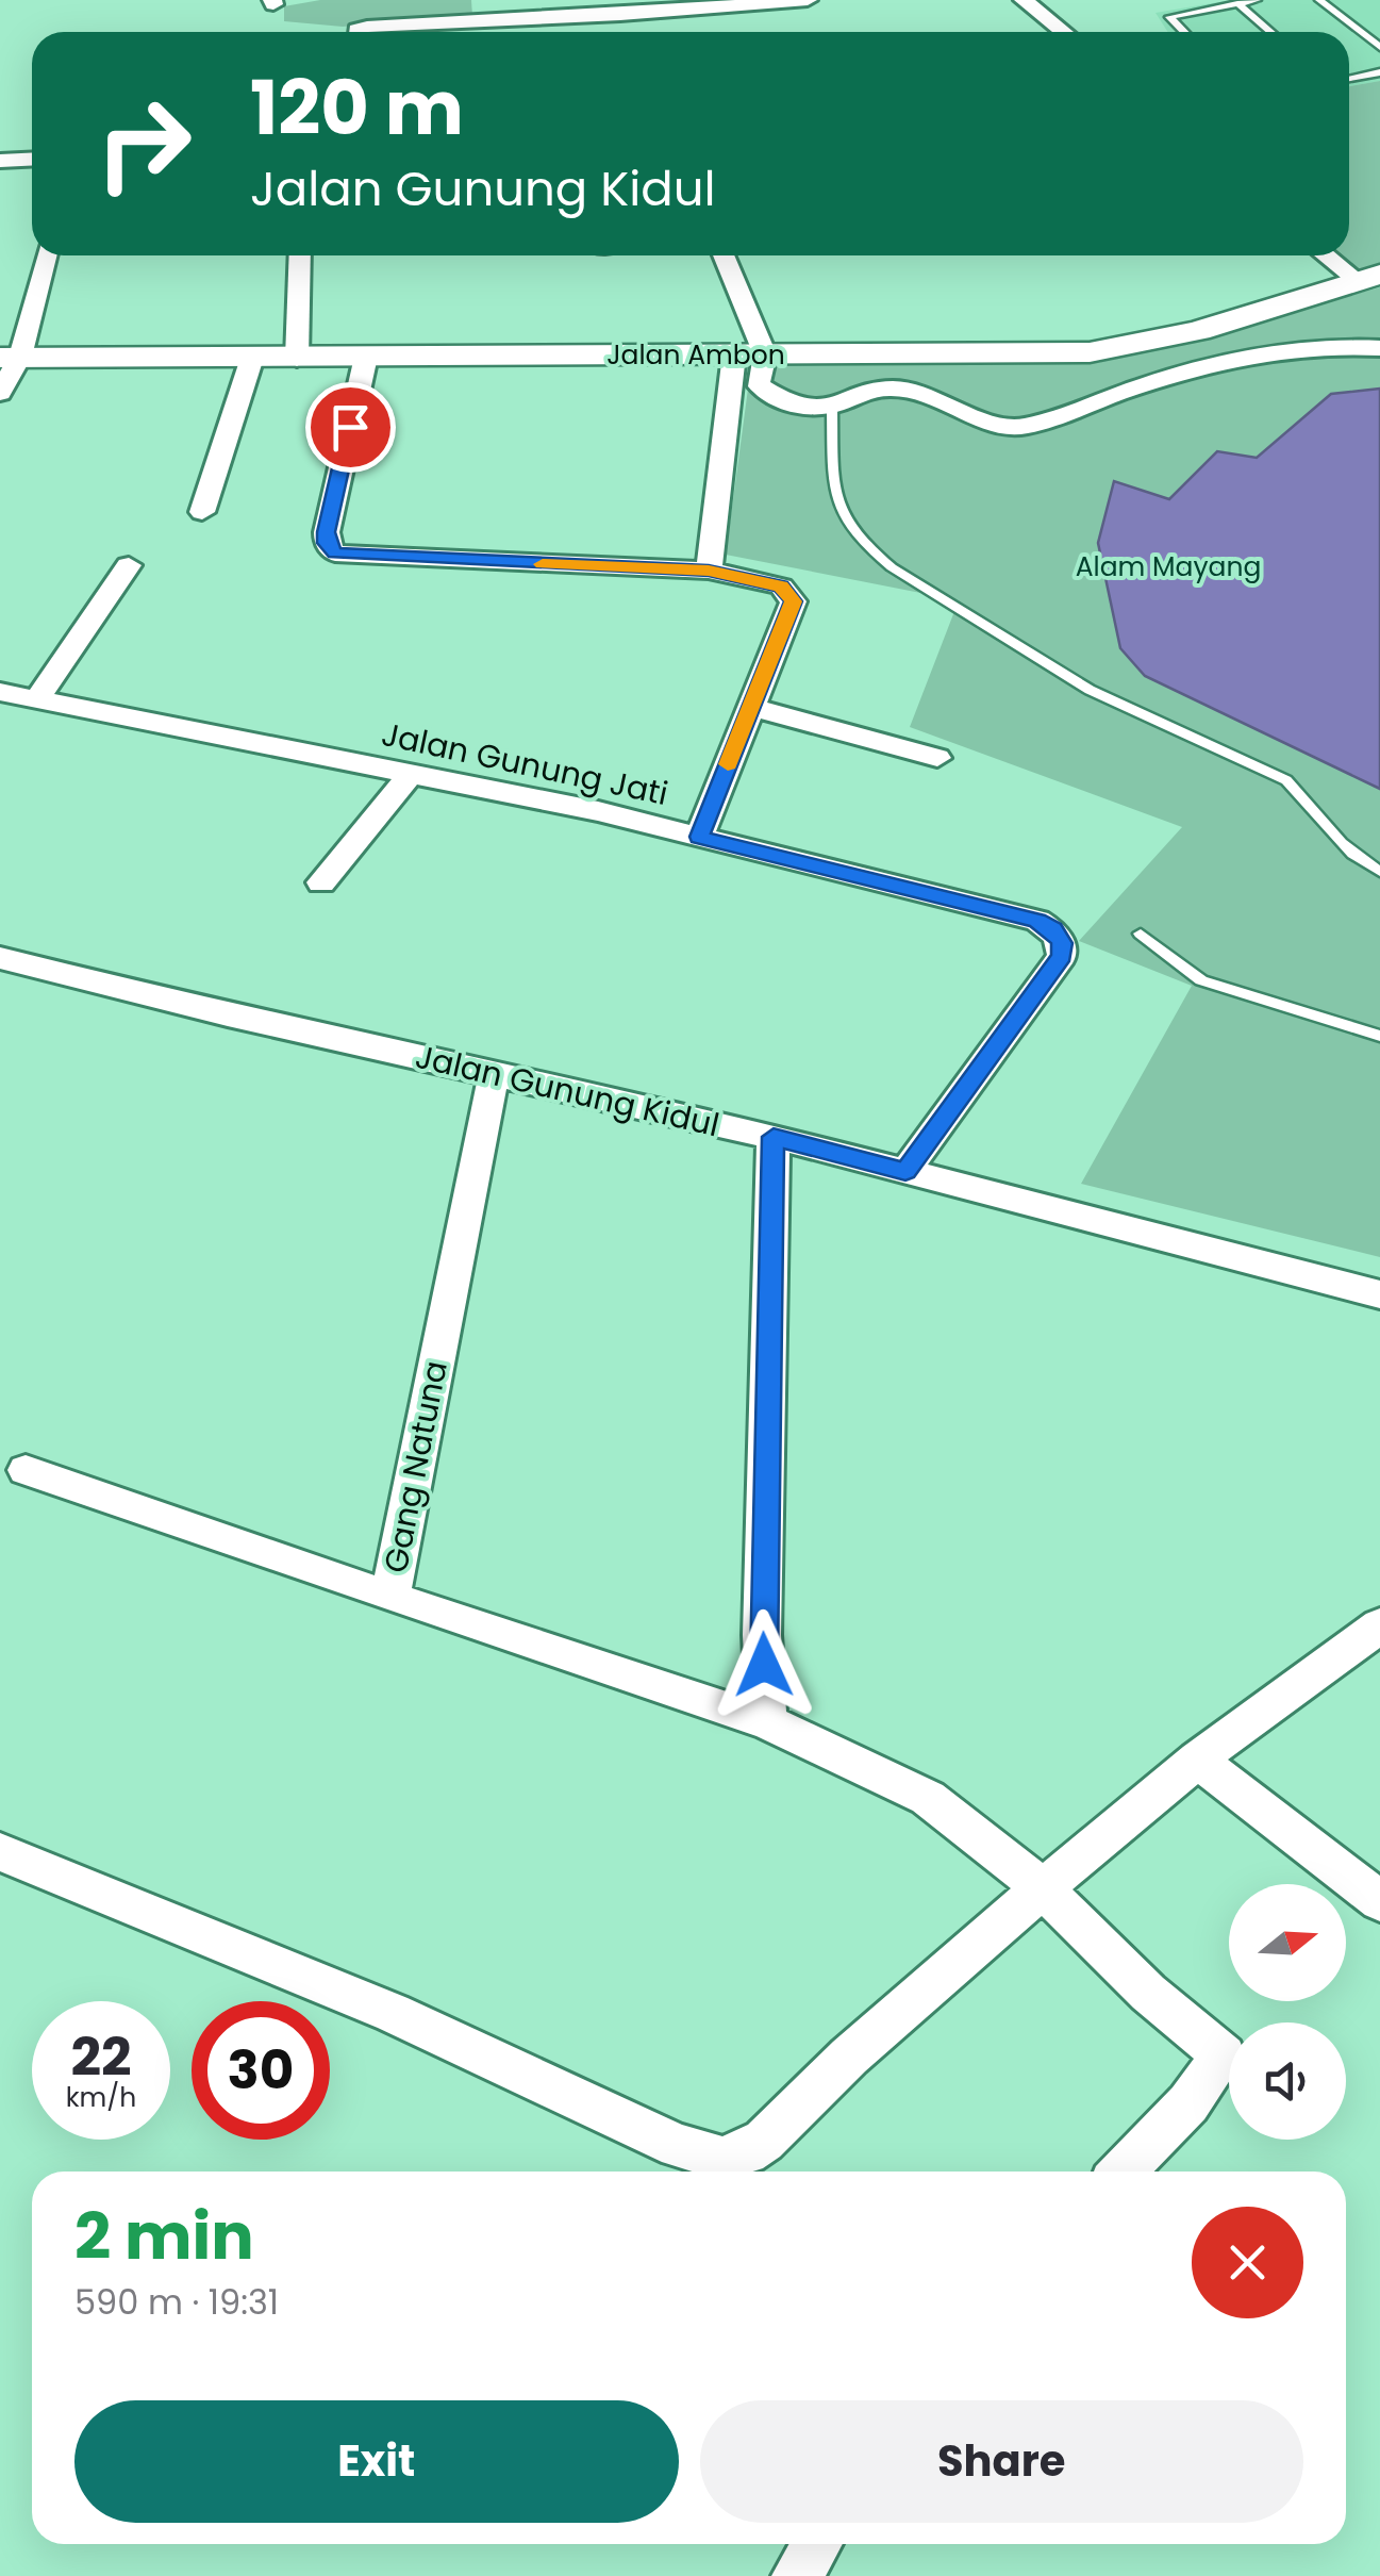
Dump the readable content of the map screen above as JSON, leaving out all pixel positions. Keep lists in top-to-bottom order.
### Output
{
  "streets": {
    "street": [
      "Jalan Ambon",
      "Jalan Gunung Jati",
      "Jalan Gunung Kidul",
      "Gang Natuna"
    ]
  },
  "crossings": [
    ["Jalan Gunung Jati", "Jalan Gunung Kidul"],
    ["Jalan Gunung Kidul", "Gang Natuna"]
  ],
  "parks": ["Alam Mayang"],
  "north": "right",
  "page": {
    "turn": ["120 m", "Jalan Gunung Kidul"],
    "speed": "22 km/h",
    "limit": "30",
    "heading": ["2 min", "590 m · 19:31"],
    "buttons": ["Exit", "Share"]
  }
}
